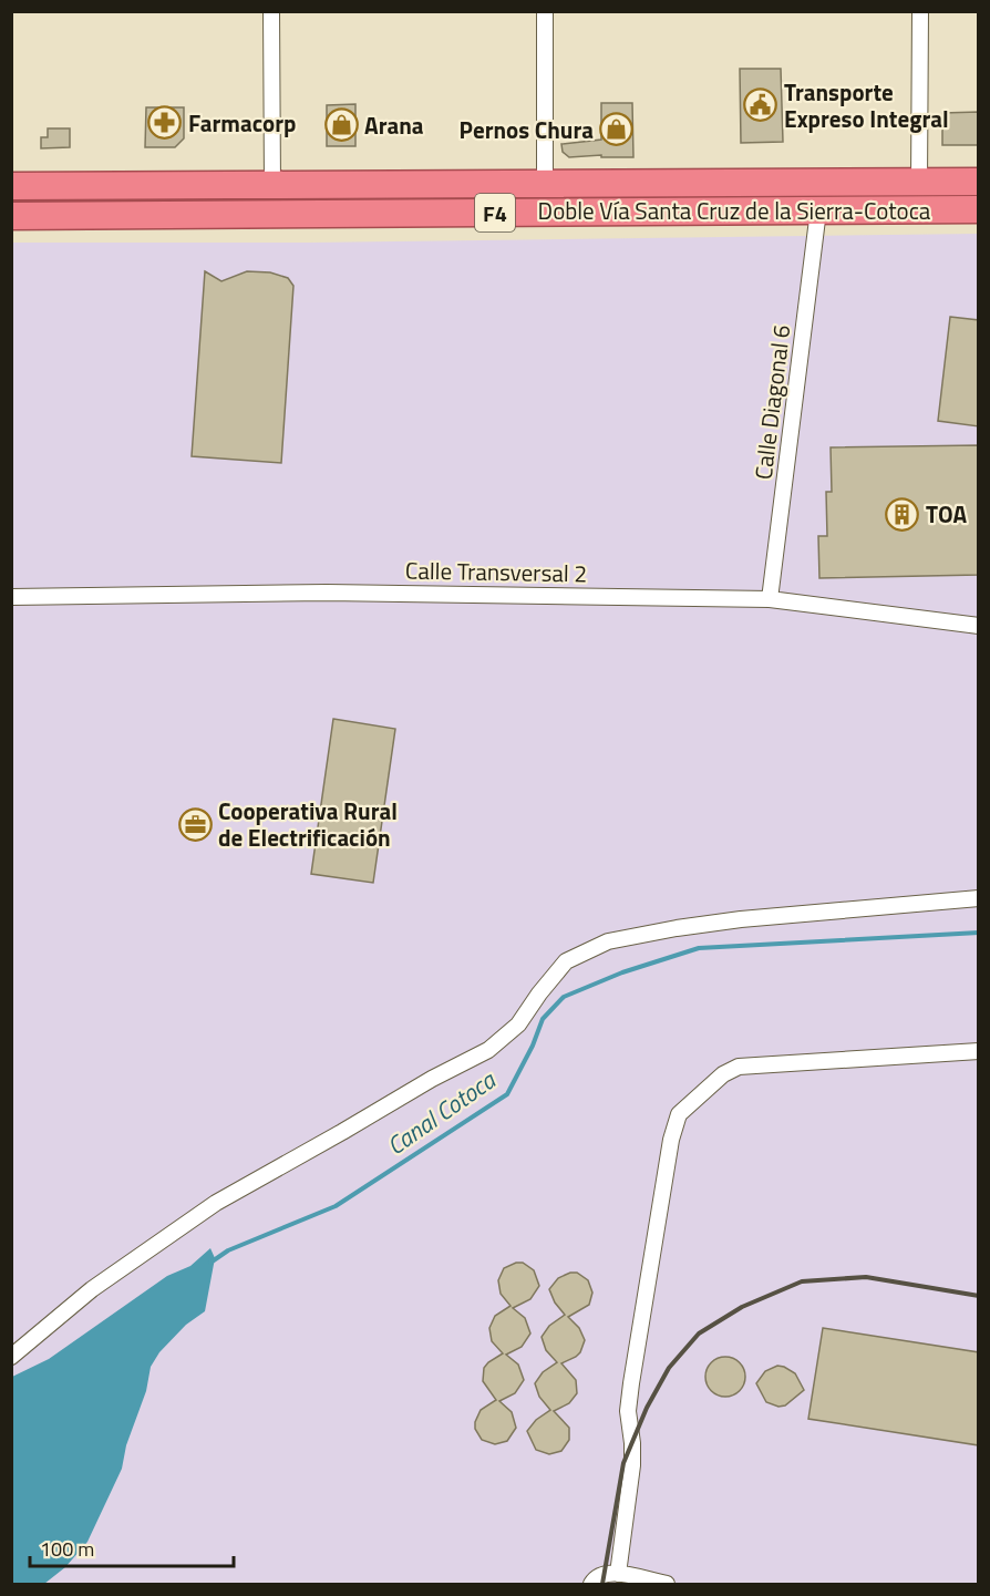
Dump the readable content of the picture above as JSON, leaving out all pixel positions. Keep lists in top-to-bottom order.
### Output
{
  "streets": {
    "highway": ["Doble Vía Santa Cruz de la Sierra-Cotoca", "F4"],
    "street": ["Calle Diagonal 6", "Calle Transversal 2"]
  },
  "crossings": [
    ["Doble Vía Santa Cruz de la Sierra-Cotoca", "Calle Diagonal 6"],
    ["Calle Diagonal 6", "Calle Transversal 2"]
  ],
  "water": ["Canal Cotoca"],
  "places": {
    "public building": ["Transporte Expreso Integral"],
    "pharmacy": ["Farmacorp"],
    "shop": ["Arana", "Pernos Chura"],
    "building": ["TOA"],
    "office": ["Cooperativa Rural de Electrificación"]
  },
  "scale_bar": "100 m"
}
